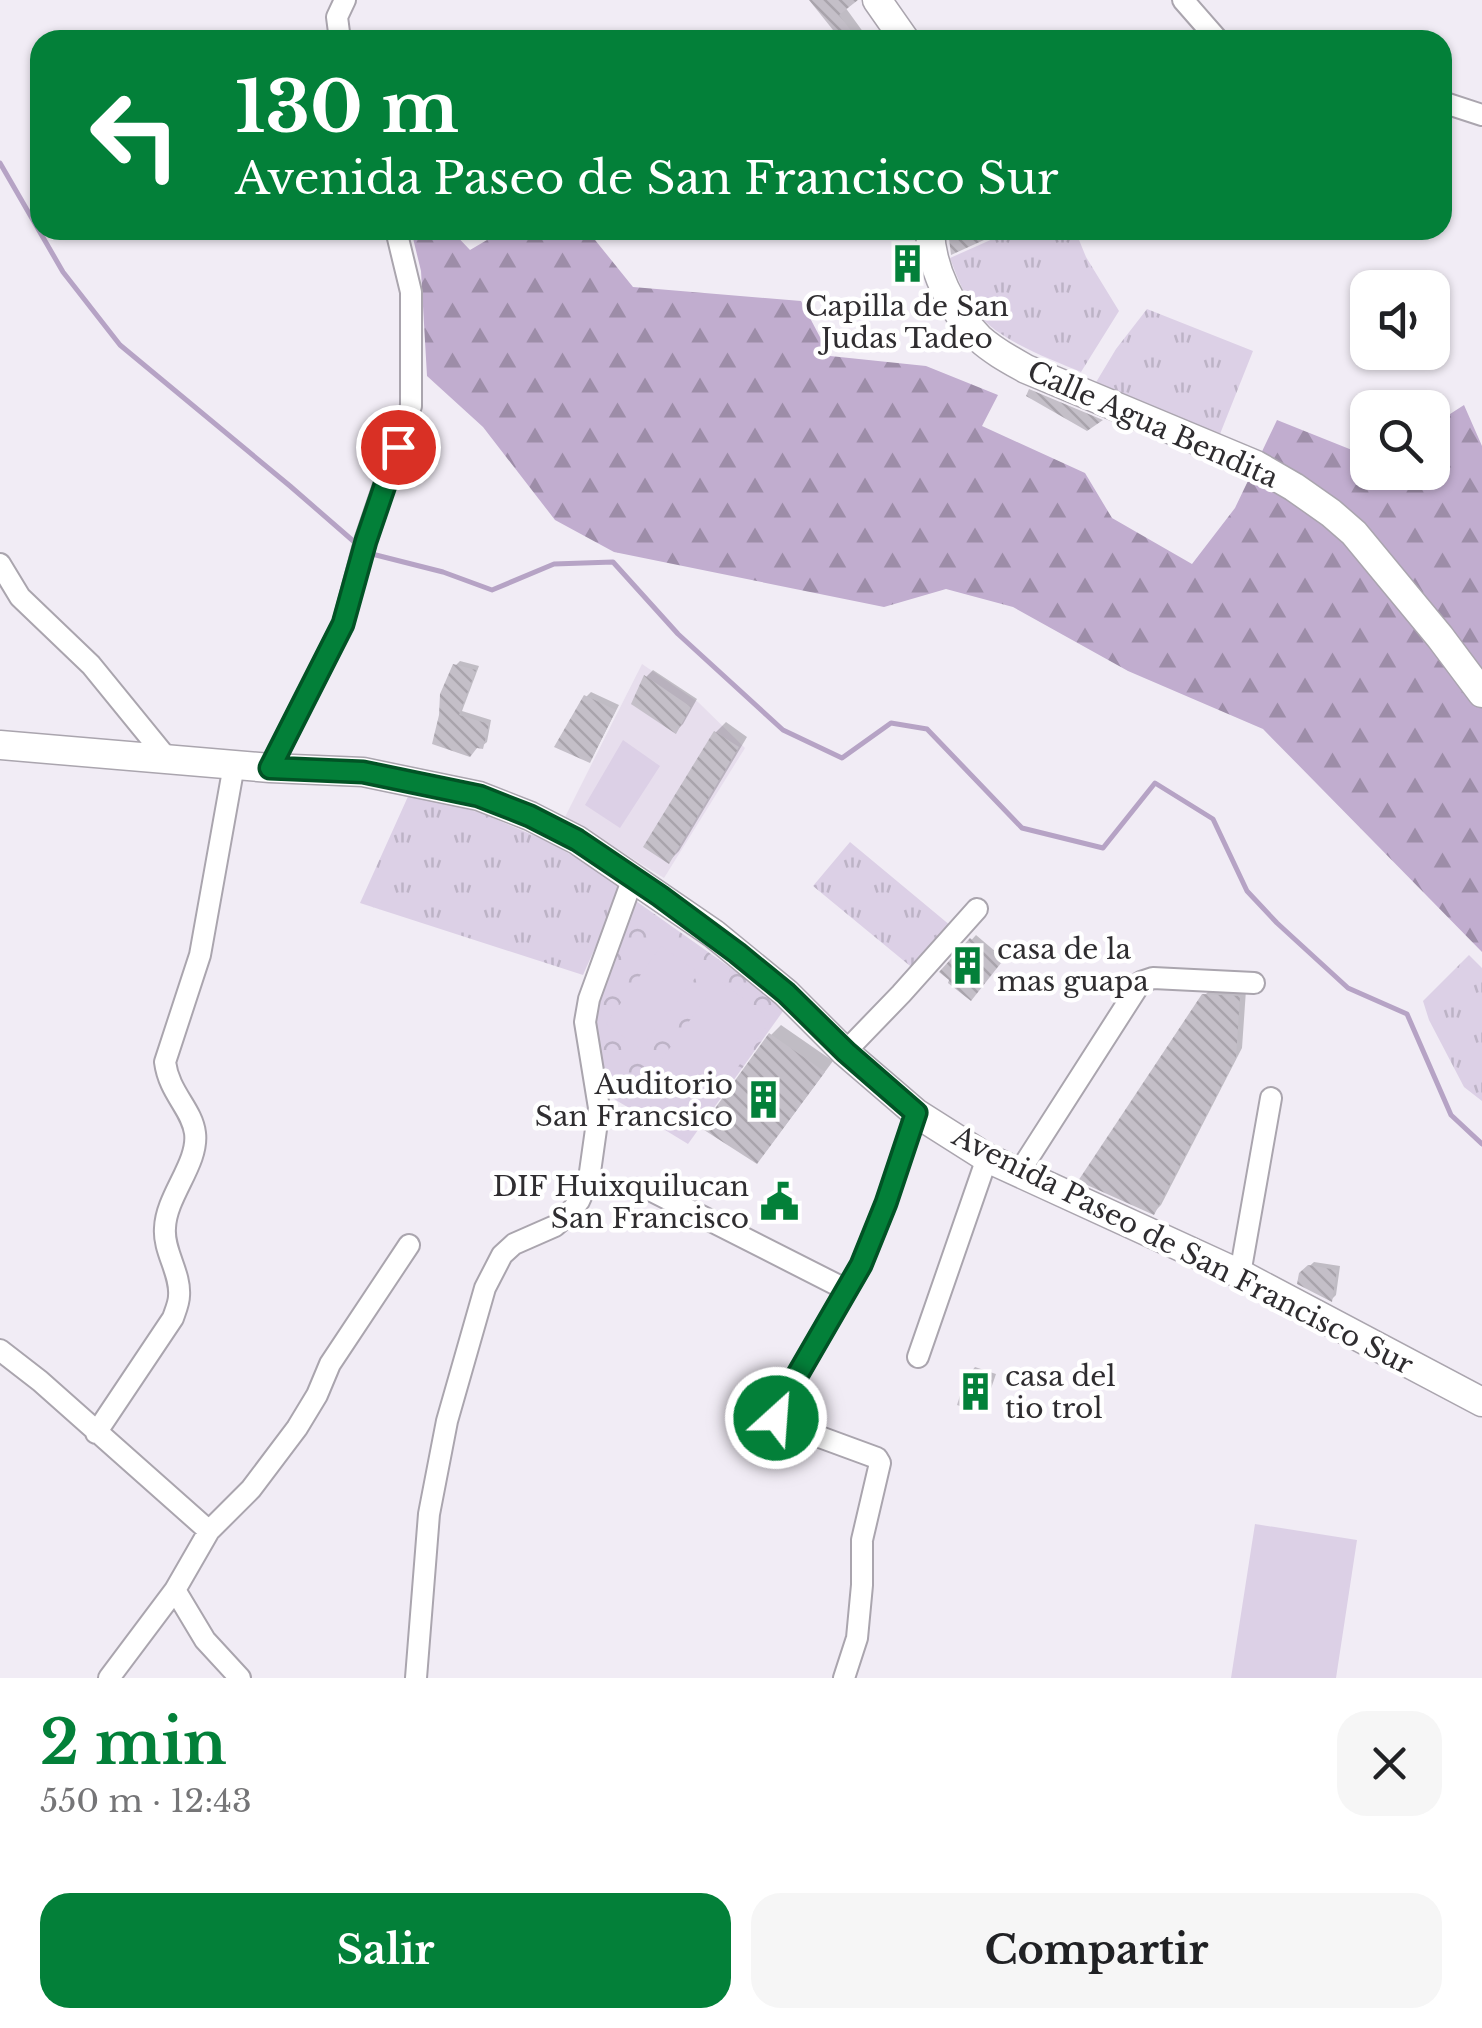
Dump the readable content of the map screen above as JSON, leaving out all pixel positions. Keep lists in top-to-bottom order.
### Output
{
  "streets": {
    "main road": ["Calle Agua Bendita", "Avenida Paseo de San Francisco Sur"]
  },
  "places": {
    "building": [
      "Capilla de San Judas Tadeo",
      "casa de la mas guapa",
      "Auditorio San Francsico",
      "casa del tio trol"
    ],
    "public building": ["DIF Huixquilucan San Francisco"]
  },
  "page": {
    "turn": ["130 m", "Avenida Paseo de San Francisco Sur"],
    "heading": ["2 min", "550 m · 12:43"],
    "buttons": ["Salir", "Compartir"]
  }
}
